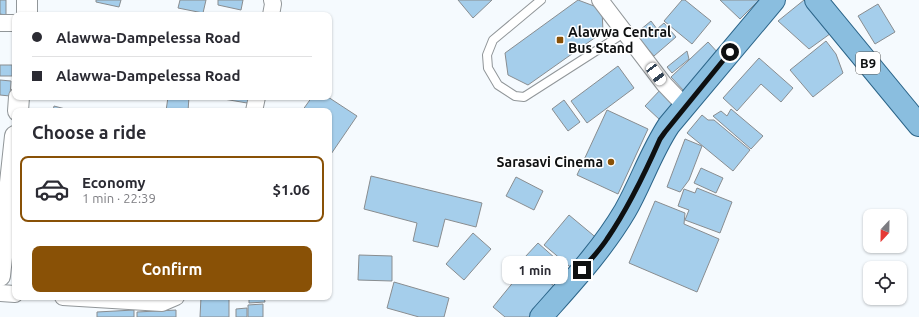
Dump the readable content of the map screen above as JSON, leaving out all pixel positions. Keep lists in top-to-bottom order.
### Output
{
  "streets": {
    "main road": ["B9"]
  },
  "places": {
    "transit": ["Alawwa Central Bus Stand"],
    "other": ["Sarasavi Cinema"]
  },
  "north": "bottom",
  "page": {
    "banner": ["Alawwa-Dampelessa Road", "Alawwa-Dampelessa Road"],
    "heading": "Choose a ride",
    "list": [
      {
        "name": "Economy",
        "note": "1 min · 22:39",
        "value": "$1.06"
      }
    ],
    "buttons": "Confirm",
    "bubble": "1 min"
  }
}
